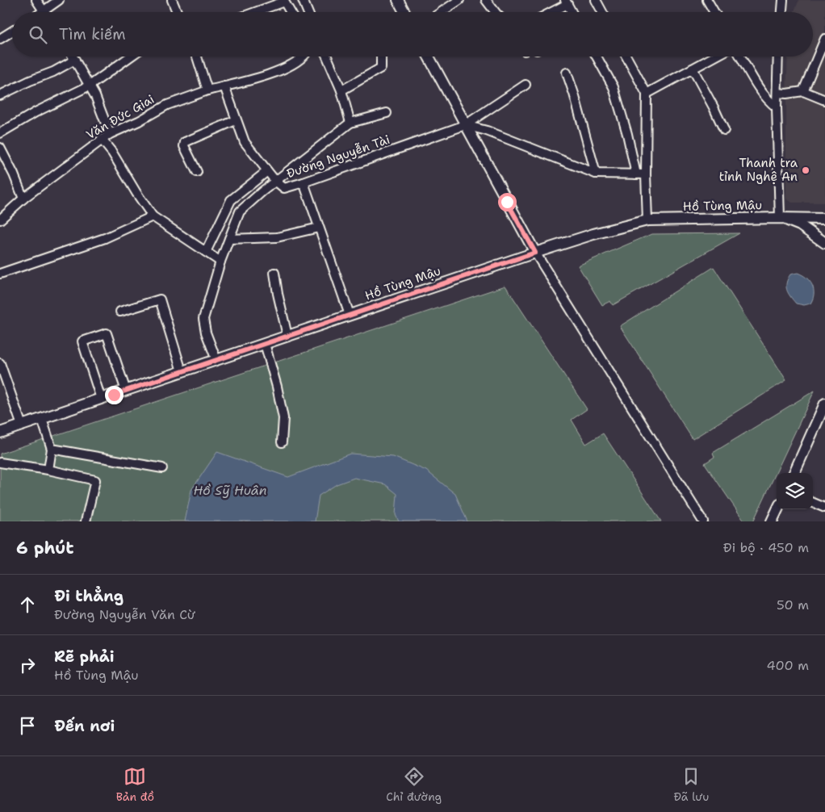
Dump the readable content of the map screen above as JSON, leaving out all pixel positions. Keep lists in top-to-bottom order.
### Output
{
  "streets": {
    "main road": ["Hồ Tùng Mậu"],
    "street": ["Văn Đức Giai", "Đường Nguyễn Tài"]
  },
  "crossings": [
    ["Đường Nguyễn Tài", "Hồ Tùng Mậu"]
  ],
  "water": ["Hồ Sỹ Huân"],
  "places": ["Thanh tra tỉnh Nghệ An"],
  "page": {
    "search": "Tìm kiếm",
    "heading": ["6 phút", "Đi bộ · 450 m"],
    "list": [
      ["Đi thẳng", "Đường Nguyễn Văn Cừ", "50 m"],
      ["Rẽ phải", "Hồ Tùng Mậu", "400 m"],
      "Đến nơi"
    ],
    "nav": ["Bản đồ", "Chỉ đường", "Đã lưu"]
  }
}
